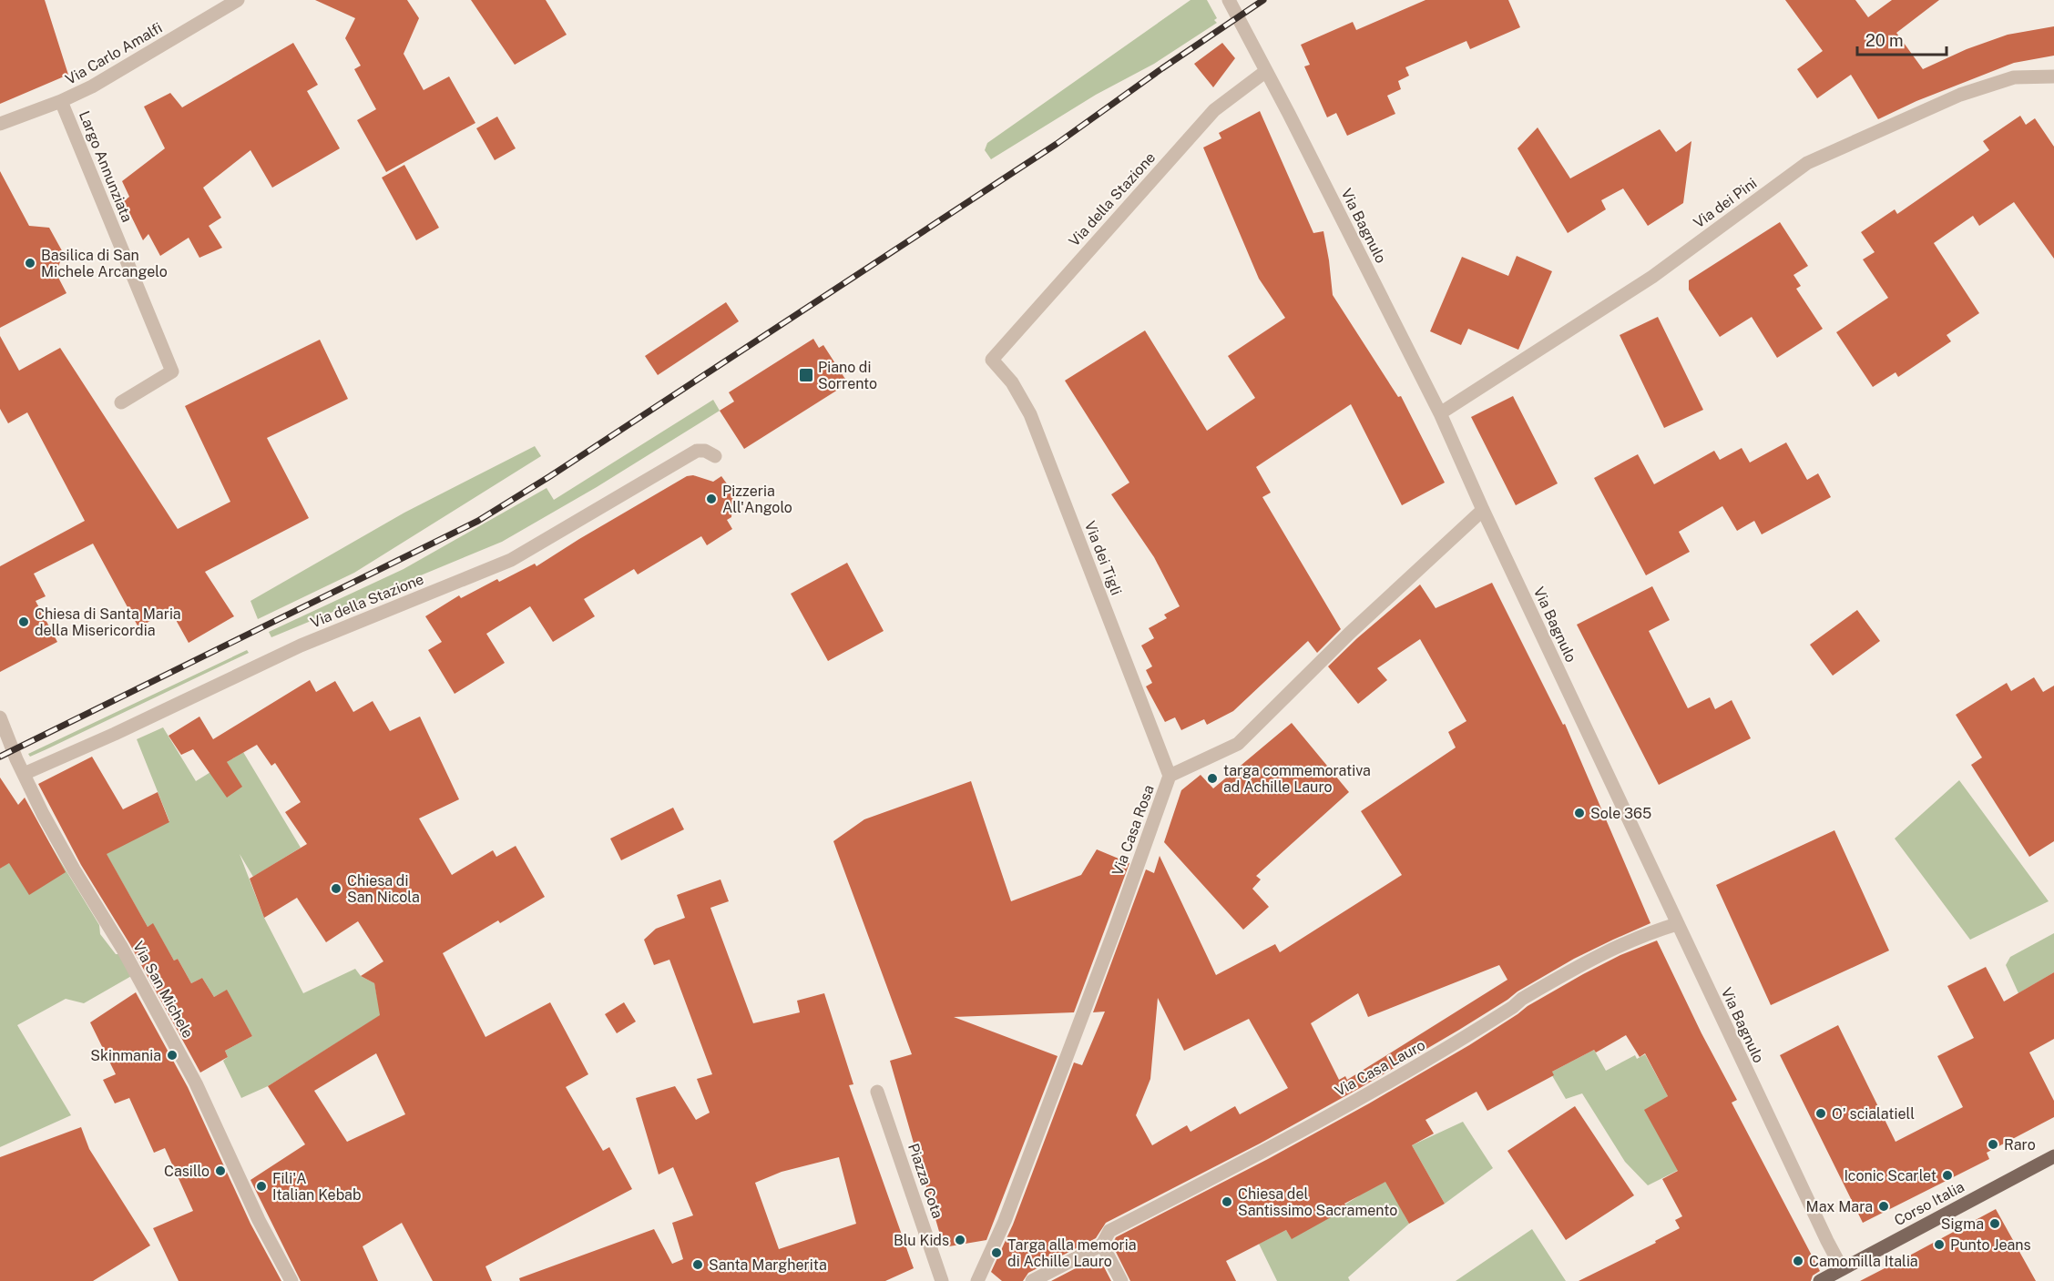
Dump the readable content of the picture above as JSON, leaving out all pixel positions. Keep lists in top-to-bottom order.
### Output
{
  "streets": {
    "main road": ["Corso Italia"],
    "street": [
      "Via Carlo Amalfi",
      "Largo Annunziata",
      "Via della Stazione",
      "Via dei Pini",
      "Via Bagnulo",
      "Via dei Tigli",
      "Via Casa Rosa",
      "Via San Michele",
      "Via Casa Lauro",
      "Piazza Cota"
    ]
  },
  "crossings": [
    ["Via Carlo Amalfi", "Largo Annunziata"],
    ["Via della Stazione", "Via Bagnulo"],
    ["Via della Stazione", "Via dei Tigli"],
    ["Via della Stazione", "Via San Michele"],
    ["Via dei Pini", "Via Bagnulo"],
    ["Via Bagnulo", "Via Casa Rosa"],
    ["Via Bagnulo", "Via Casa Lauro"],
    ["Via Bagnulo", "Corso Italia"],
    ["Via dei Tigli", "Via Casa Rosa"]
  ],
  "places": {
    "other": [
      "Basilica di San Michele Arcangelo",
      "Pizzeria All'Angolo",
      "Chiesa di Santa Maria della Misericordia",
      "targa commemorativa ad Achille Lauro",
      "Sole 365",
      "Chiesa di San Nicola",
      "Skinmania",
      "O' scialatiell",
      "Raro",
      "Casillo",
      "Iconic Scarlet",
      "Fili'A Italian Kebab",
      "Chiesa del Santissimo Sacramento",
      "Max Mara",
      "Sigma",
      "Blu Kids",
      "Punto Jeans",
      "Targa alla memoria di Achille Lauro",
      "Camomilla Italia",
      "Santa Margherita"
    ],
    "transit": ["Piano di Sorrento"]
  },
  "scale_bar": "20 m"
}
